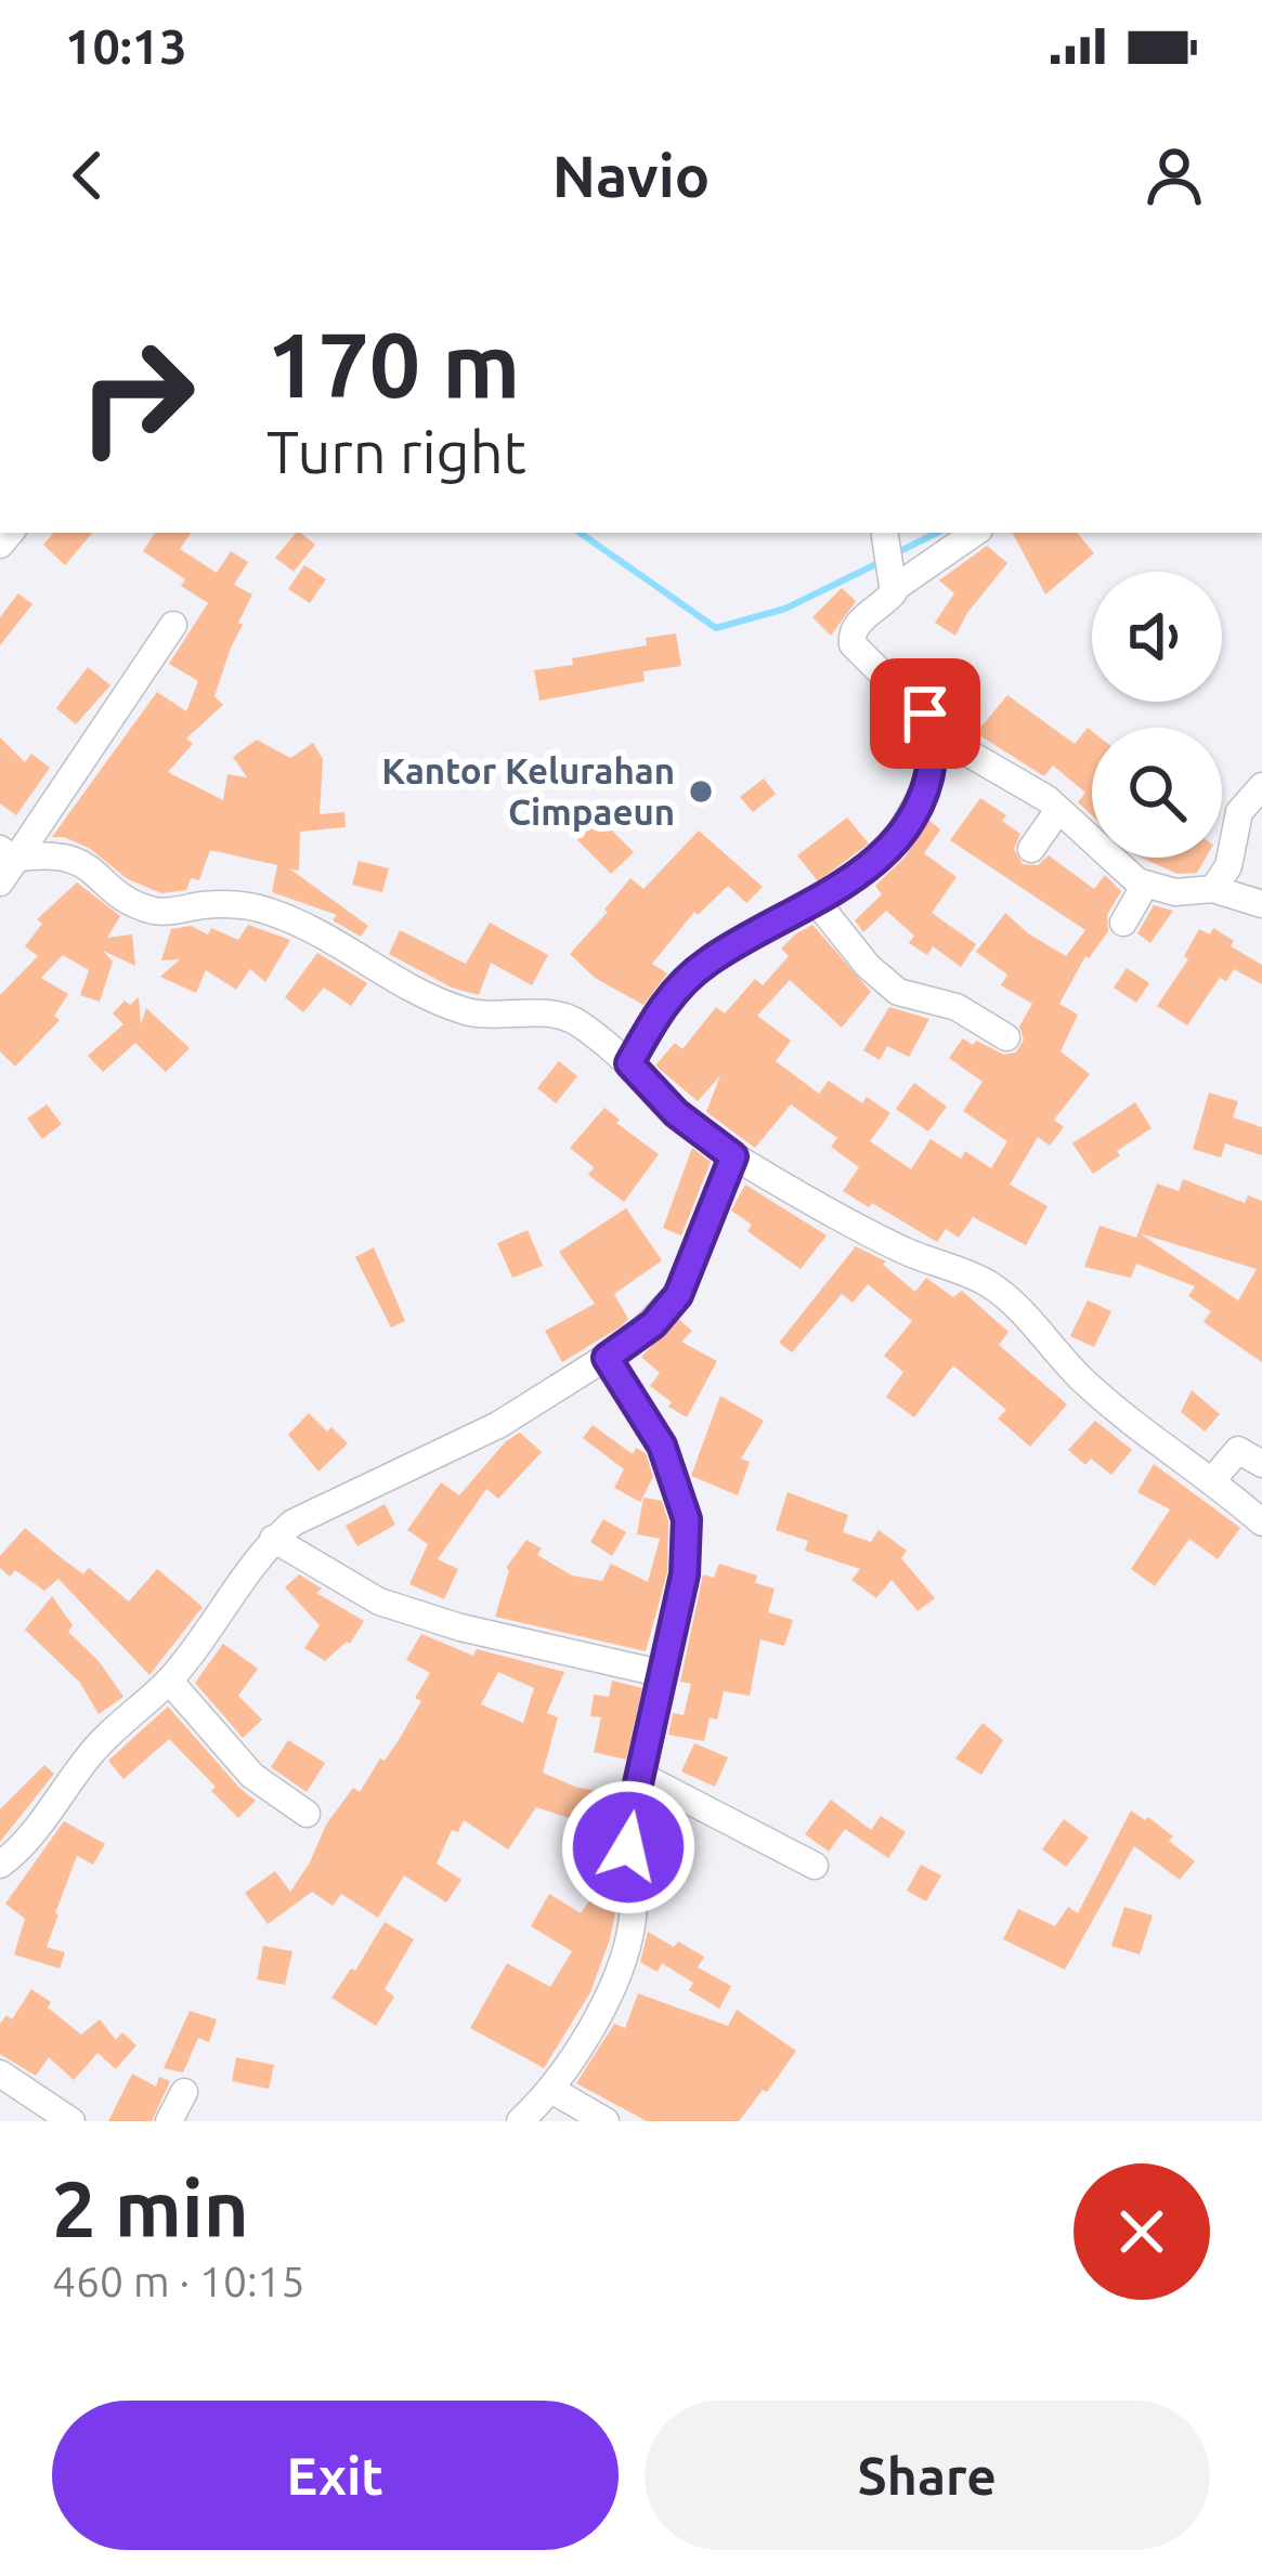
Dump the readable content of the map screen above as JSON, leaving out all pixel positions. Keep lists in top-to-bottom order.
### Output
{
  "places": ["Kantor Kelurahan Cimpaeun"],
  "page": {
    "status": "10:13",
    "header": "Navio",
    "turn": ["170 m", "Turn right"],
    "heading": ["2 min", "460 m · 10:15"],
    "buttons": ["Exit", "Share"]
  }
}
